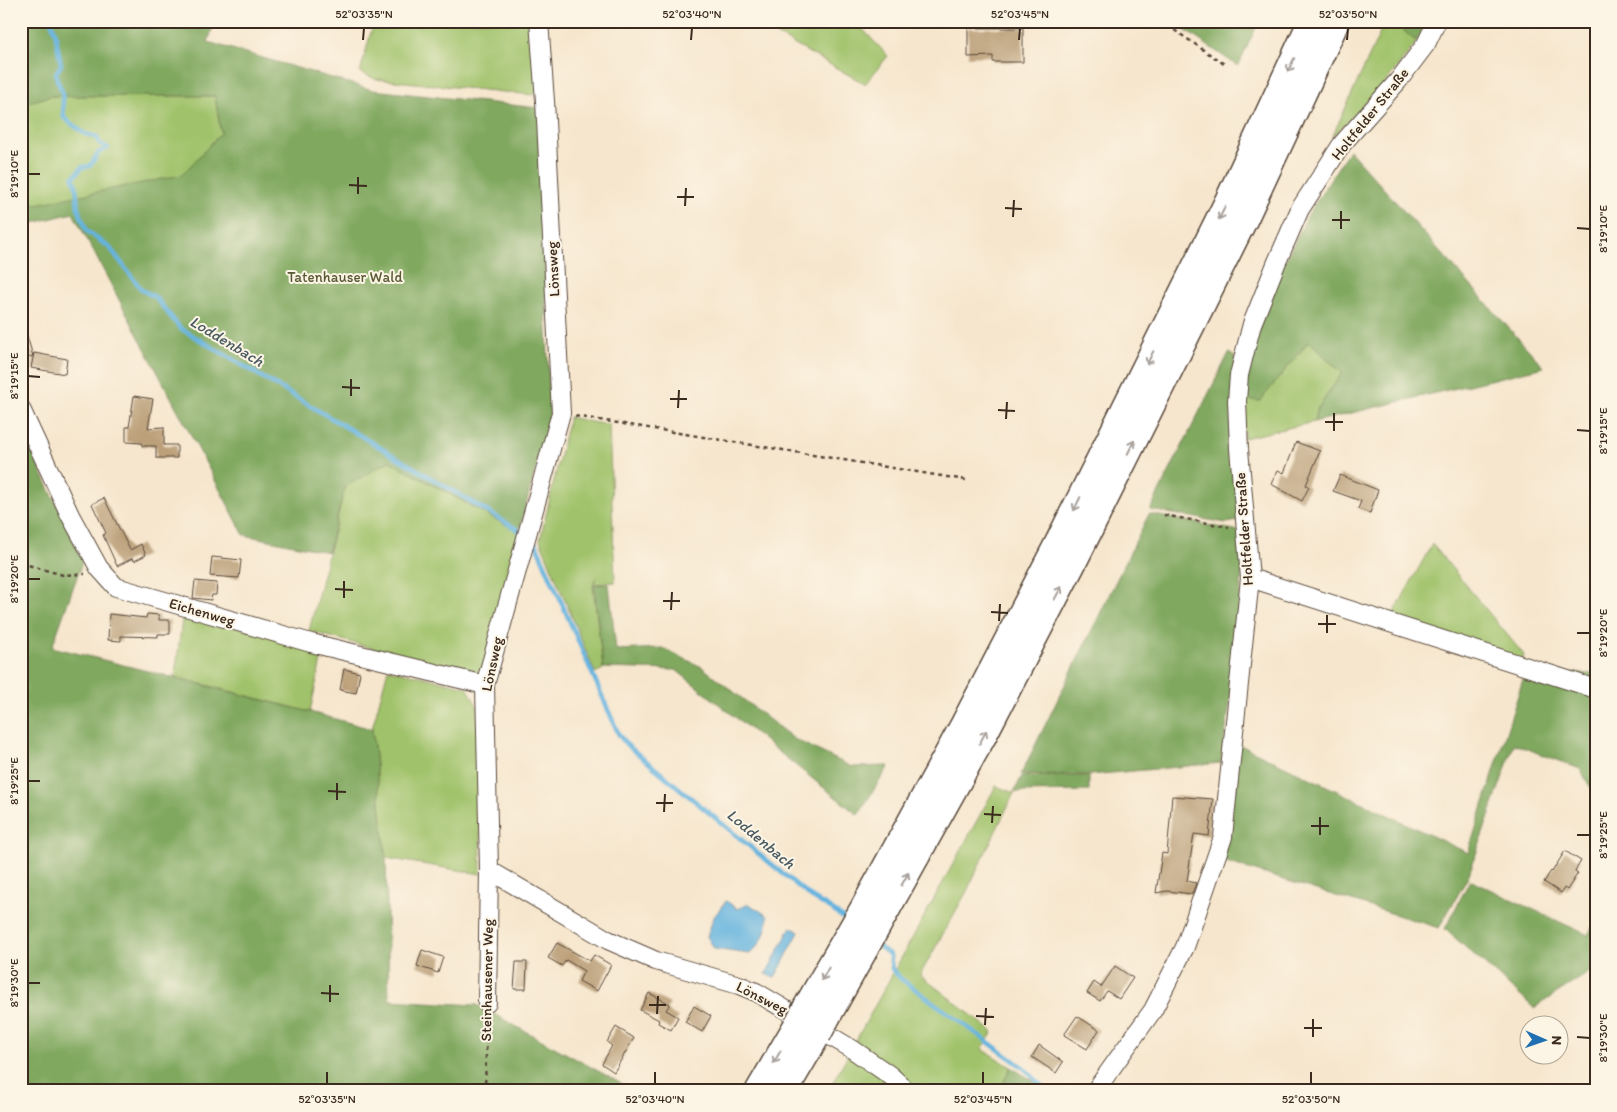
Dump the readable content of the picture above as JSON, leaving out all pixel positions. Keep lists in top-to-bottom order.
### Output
{
  "streets": {
    "street": [
      "Holtfelder Straße",
      "Lönsweg",
      "Eichenweg",
      "Steinhausener Weg"
    ]
  },
  "crossings": [
    ["Lönsweg", "Eichenweg"],
    ["Lönsweg", "Steinhausener Weg"]
  ],
  "water": ["Loddenbach"],
  "parks": ["Tatenhauser Wald"],
  "north": "right",
  "coordinates": [
    "52°03'35\"N",
    "52°03'40\"N",
    "52°03'45\"N",
    "52°03'50\"N",
    "8°19'10\"E",
    "8°19'15\"E",
    "8°19'20\"E",
    "8°19'25\"E",
    "8°19'30\"E"
  ]
}
